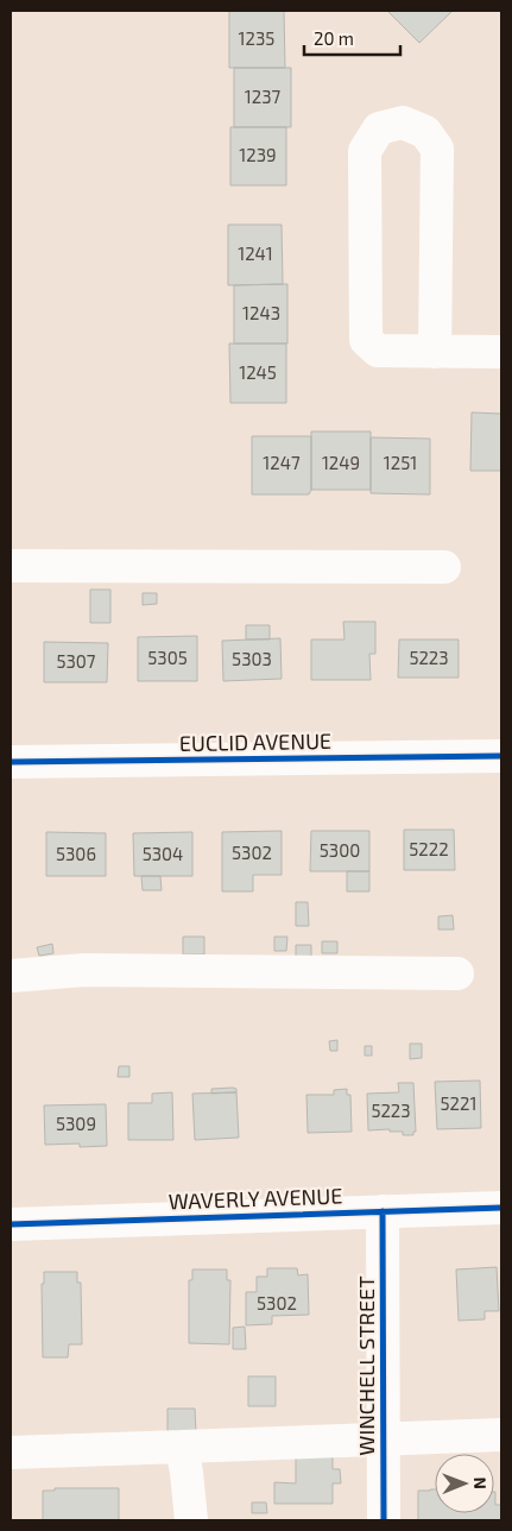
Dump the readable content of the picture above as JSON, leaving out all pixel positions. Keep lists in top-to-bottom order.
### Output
{
  "streets": {
    "street": ["EUCLID AVENUE", "WAVERLY AVENUE", "WINCHELL STREET"]
  },
  "crossings": [
    ["WAVERLY AVENUE", "WINCHELL STREET"]
  ],
  "house_numbers": [
    "1235",
    "1237",
    "1239",
    "1241",
    "1243",
    "1245",
    "1247",
    "1249",
    "1251",
    "5305",
    "5223",
    "5303",
    "5307",
    "5222",
    "5300",
    "5302",
    "5306",
    "5304",
    "5221",
    "5223",
    "5309",
    "5302"
  ],
  "scale_bar": "20 m",
  "north": "right"
}
